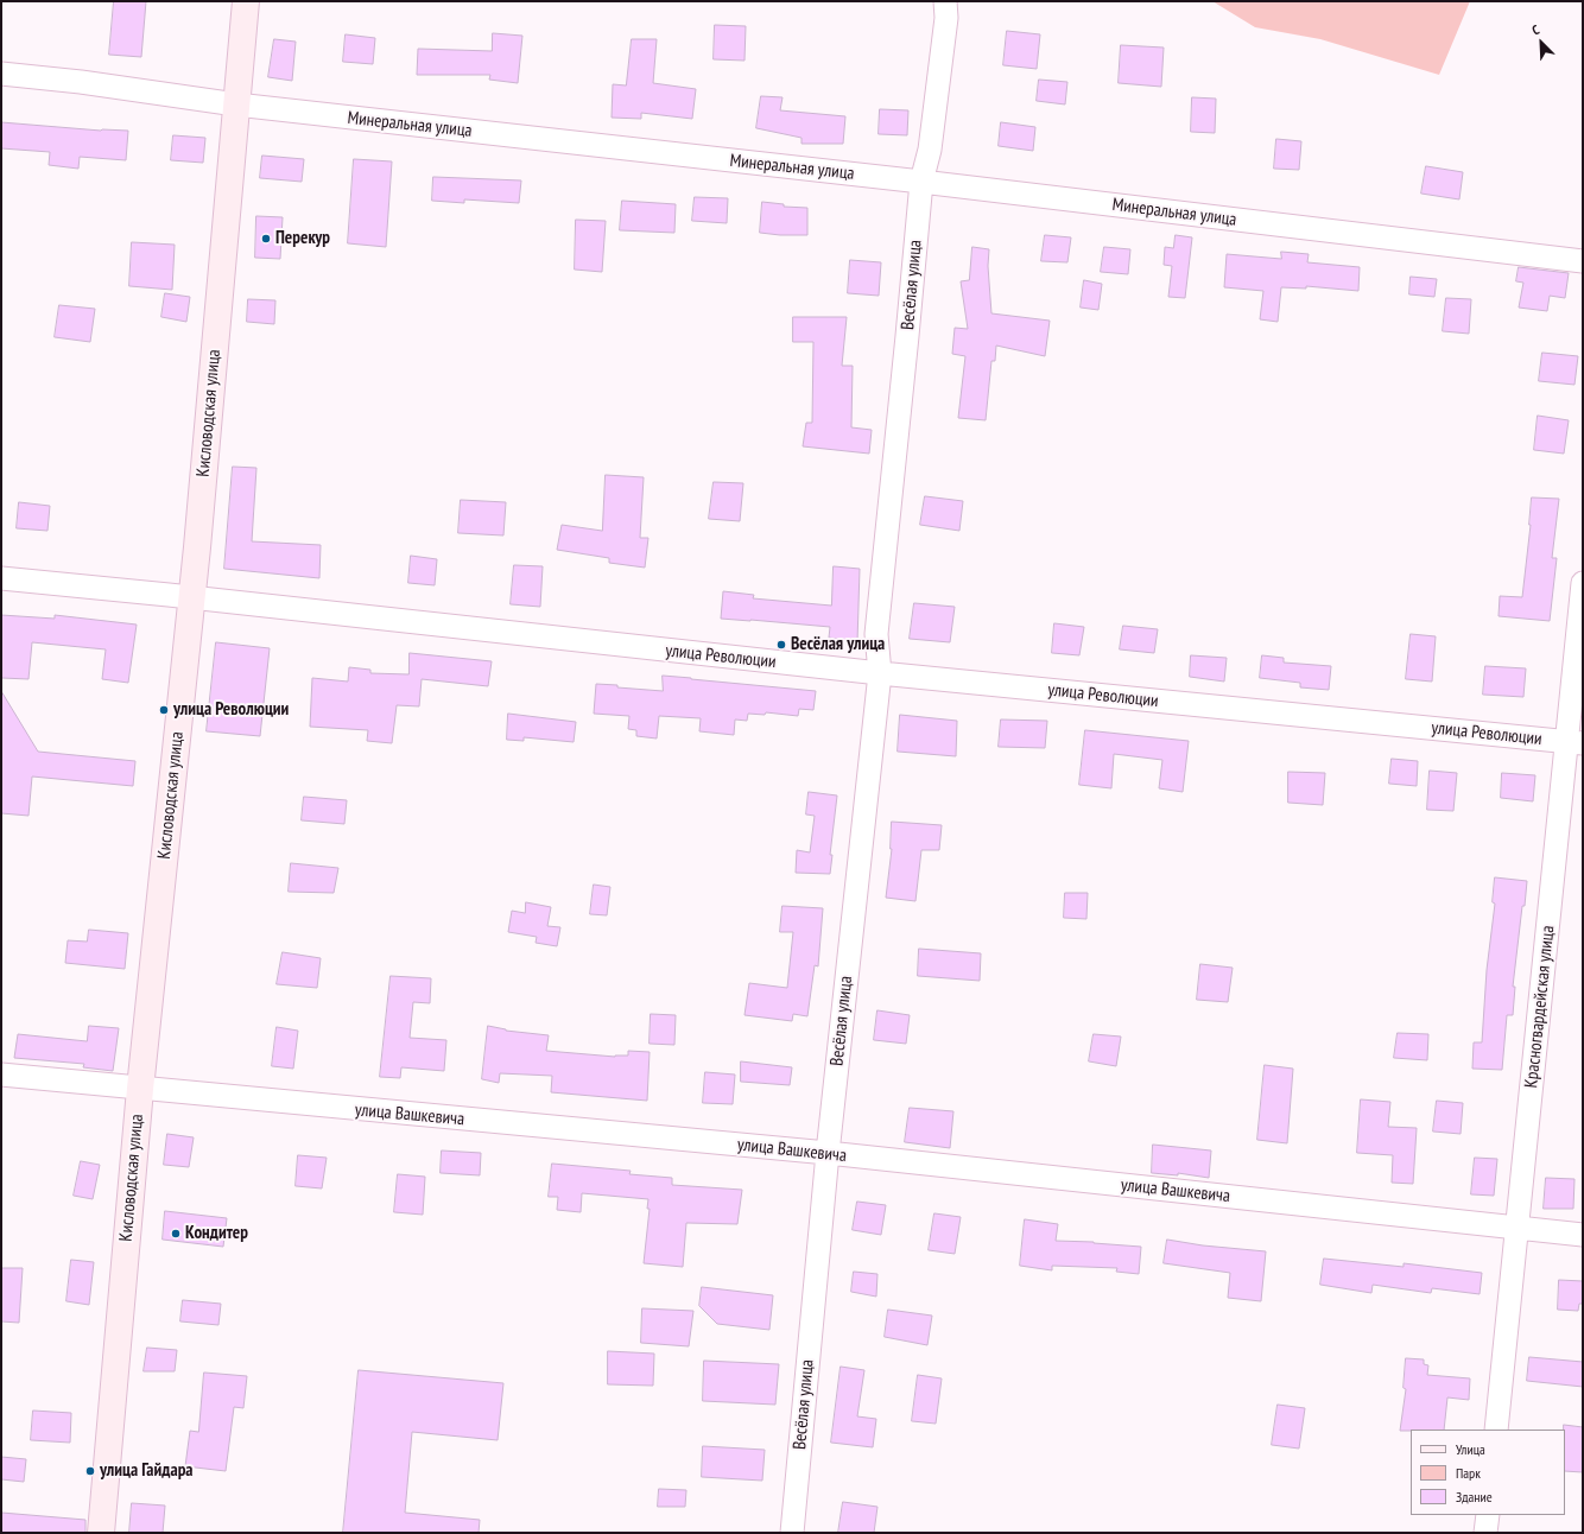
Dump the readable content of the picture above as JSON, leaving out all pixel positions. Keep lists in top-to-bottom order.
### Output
{
  "streets": {
    "main road": ["Кисловодская улица"],
    "street": [
      "Минеральная улица",
      "Весёлая улица",
      "улица Революции",
      "Красногвардейская улица",
      "улица Вашкевича"
    ]
  },
  "crossings": [
    ["Минеральная улица", "Весёлая улица"],
    ["Минеральная улица", "Кисловодская улица"],
    ["Весёлая улица", "улица Революции"],
    ["Весёлая улица", "улица Вашкевича"],
    ["Кисловодская улица", "улица Революции"],
    ["Кисловодская улица", "улица Вашкевича"],
    ["улица Революции", "Красногвардейская улица"],
    ["Красногвардейская улица", "улица Вашкевича"]
  ],
  "places": [
    "Перекур",
    "Весёлая улица",
    "улица Революции",
    "Кондитер",
    "улица Гайдара"
  ],
  "legend": ["Улица", "Парк", "Здание"],
  "north": "top left"
}
